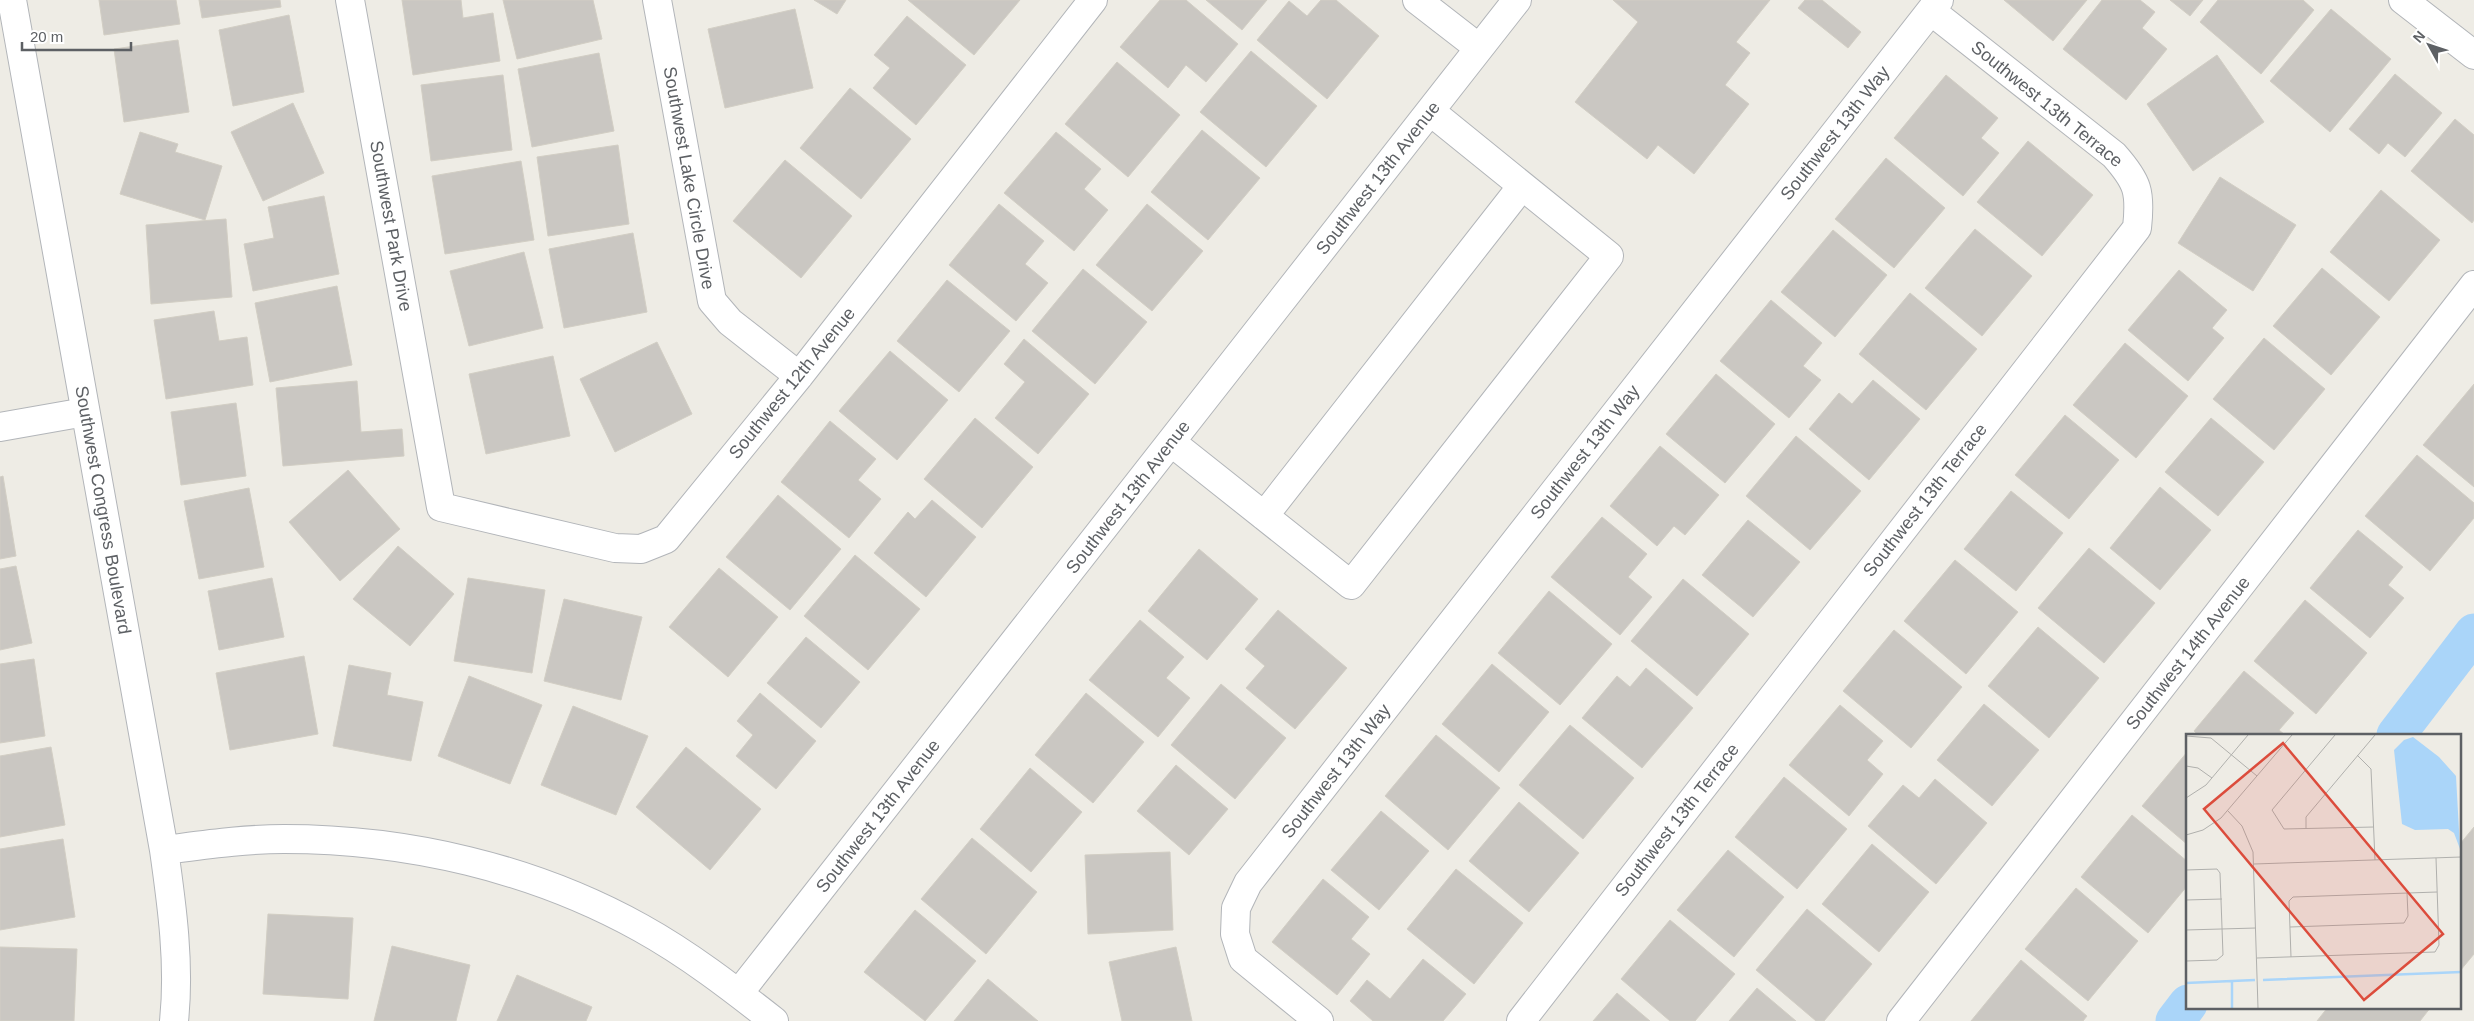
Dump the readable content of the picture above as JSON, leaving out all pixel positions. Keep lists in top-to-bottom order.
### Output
{
  "streets": {
    "street": [
      "Southwest 13th Terrace",
      "Southwest 13th Way",
      "Southwest Lake Circle Drive",
      "Southwest 13th Avenue",
      "Southwest Park Drive",
      "Southwest 12th Avenue",
      "Southwest Congress Boulevard",
      "Southwest 14th Avenue"
    ]
  },
  "crossings": [
    ["Southwest 13th Terrace", "Southwest 13th Way"],
    ["Southwest Lake Circle Drive", "Southwest 12th Avenue"],
    ["Southwest Park Drive", "Southwest 12th Avenue"]
  ],
  "scale_bar": "20 m",
  "north": "top left"
}
